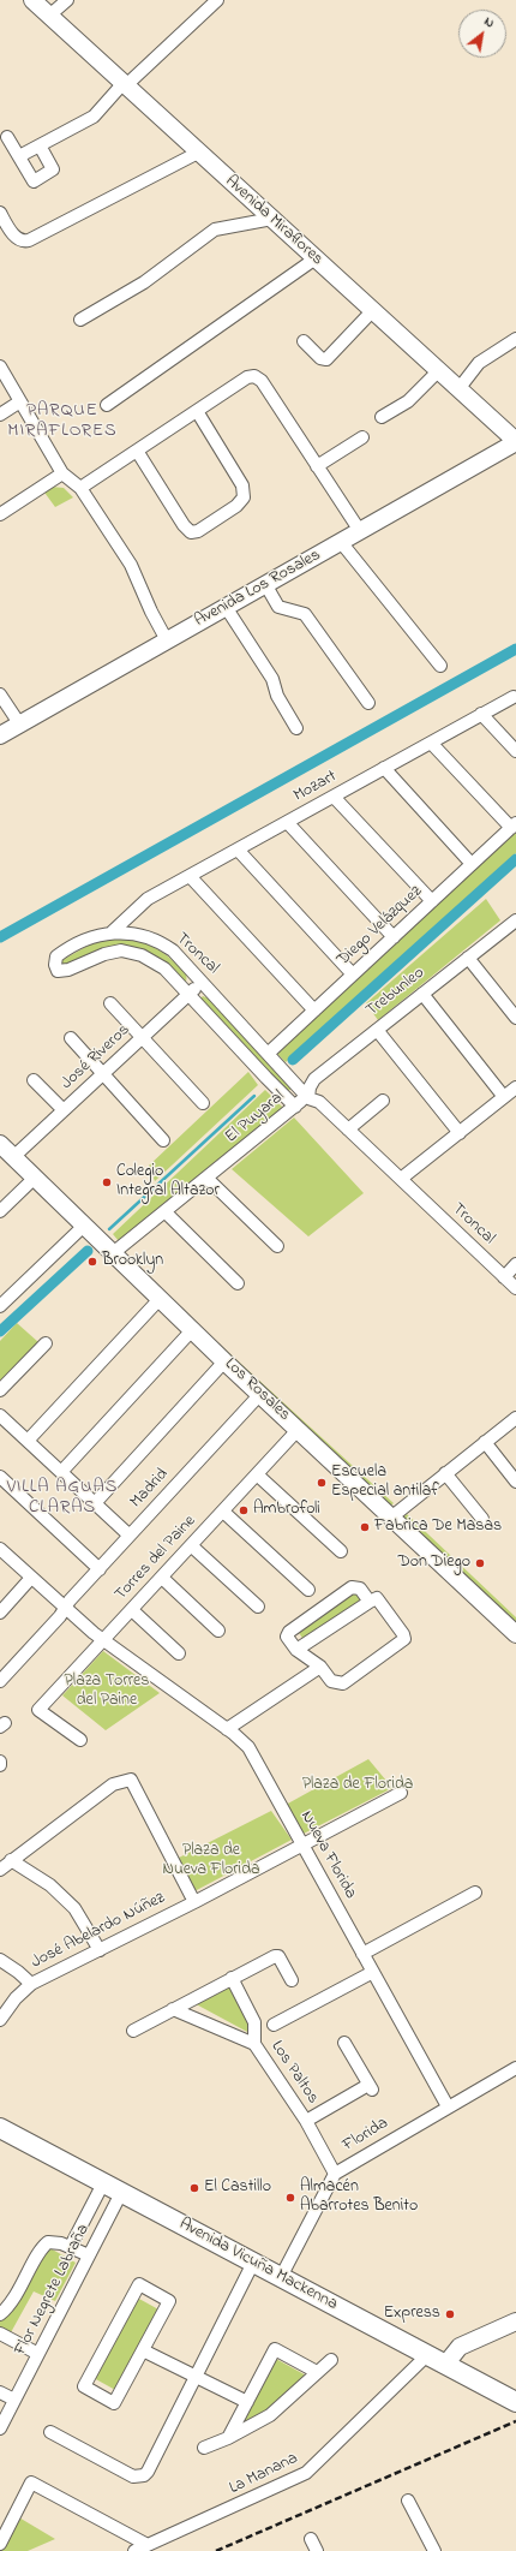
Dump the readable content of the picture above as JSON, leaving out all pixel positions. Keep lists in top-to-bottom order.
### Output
{
  "streets": {
    "main road": ["Avenida Vicuña Mackenna"],
    "street": [
      "Avenida Miraflores",
      "Avenida Los Rosales",
      "Mozart",
      "Diego Velázquez",
      "Troncal",
      "Trebunleo",
      "José Riveros",
      "El Puyaral",
      "Los Rosales",
      "Madrid",
      "Torres del Paine",
      "Nueva Florida",
      "José Abelardo Núñez",
      "Los Paltos",
      "Florida",
      "Flor Negrete Labraña",
      "La Manana"
    ]
  },
  "crossings": [
    ["Avenida Miraflores", "Avenida Los Rosales"],
    ["Mozart", "Troncal"],
    ["Diego Velázquez", "Troncal"],
    ["Troncal", "Trebunleo"],
    ["Troncal", "José Riveros"],
    ["Troncal", "El Puyaral"],
    ["Trebunleo", "El Puyaral"],
    ["José Riveros", "Los Rosales"],
    ["El Puyaral", "Los Rosales"],
    ["Los Rosales", "Madrid"],
    ["Los Rosales", "Torres del Paine"],
    ["Madrid", "Nueva Florida"],
    ["Torres del Paine", "Nueva Florida"],
    ["Nueva Florida", "José Abelardo Núñez"],
    ["Nueva Florida", "Florida"],
    ["Los Paltos", "Florida"],
    ["Florida", "Avenida Vicuña Mackenna"],
    ["Avenida Vicuña Mackenna", "Flor Negrete Labraña"],
    ["Avenida Vicuña Mackenna", "La Manana"]
  ],
  "districts": ["PARQUE MIRAFLORES", "VILLA AGUAS CLARAS"],
  "parks": ["Plaza Torres del Paine", "Plaza de Florida", "Plaza de Nueva Florida"],
  "places": [
    "Colegio Integral Altazor",
    "Brooklyn",
    "Escuela Especial antilaf",
    "Ambrofoli",
    "Fabrica De Masas",
    "Don Diego",
    "El Castillo",
    "Almacén Abarrotes Benito",
    "Express"
  ],
  "north": "top right"
}
